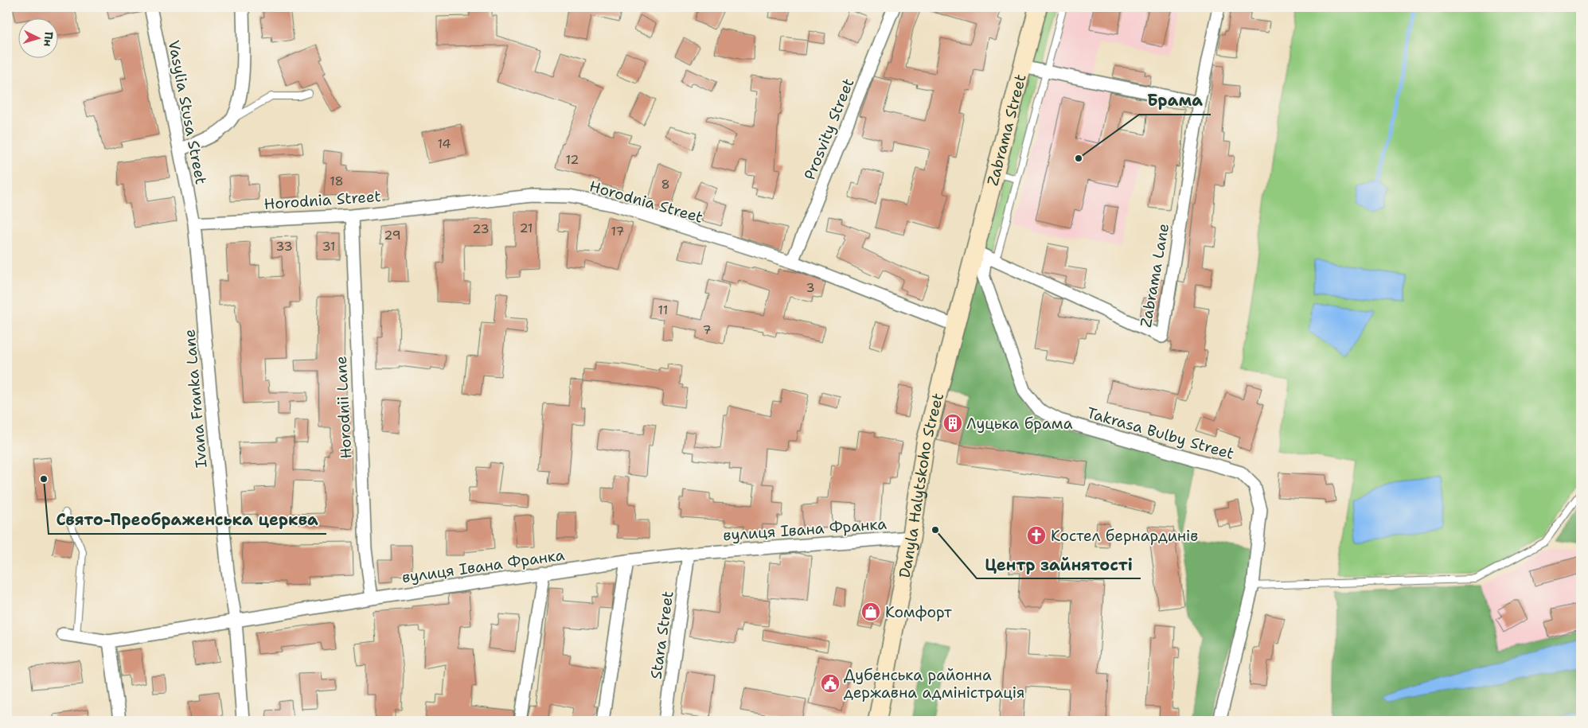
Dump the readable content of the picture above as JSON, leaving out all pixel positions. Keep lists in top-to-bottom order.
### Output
{
  "streets": {
    "main road": ["Zabrama Street", "Danyla Halytskoho Street"],
    "street": [
      "Vasylia Stusa Street",
      "Prosvity Street",
      "Horodnia Street",
      "Zabrama Lane",
      "Ivana Franka Lane",
      "Horodnii Lane",
      "Takrasa Bulby Street",
      "вулиця Івана Франка",
      "Stara Street"
    ]
  },
  "crossings": [
    ["Vasylia Stusa Street", "Horodnia Street"],
    ["Vasylia Stusa Street", "Ivana Franka Lane"],
    ["Prosvity Street", "Horodnia Street"],
    ["Zabrama Street", "Zabrama Lane"],
    ["Zabrama Street", "Takrasa Bulby Street"],
    ["Zabrama Street", "Danyla Halytskoho Street"],
    ["Horodnia Street", "Ivana Franka Lane"],
    ["Horodnia Street", "Horodnii Lane"],
    ["Horodnia Street", "Danyla Halytskoho Street"],
    ["Zabrama Lane", "Takrasa Bulby Street"],
    ["Zabrama Lane", "Danyla Halytskoho Street"],
    ["Ivana Franka Lane", "вулиця Івана Франка"],
    ["Horodnii Lane", "вулиця Івана Франка"],
    ["Takrasa Bulby Street", "Danyla Halytskoho Street"],
    ["Danyla Halytskoho Street", "вулиця Івана Франка"],
    ["вулиця Івана Франка", "Stara Street"]
  ],
  "places": {
    "other": ["Брама", "Свято-Преображенська церква", "Центр зайнятості"],
    "building": ["Луцька брама"],
    "church": ["Костел бернардинів"],
    "shop": ["Комфорт"],
    "public building": ["Дубенська районна державна адміністрація"]
  },
  "house_numbers": [
    "14",
    "12",
    "18",
    "8",
    "21",
    "23",
    "17",
    "29",
    "33",
    "31",
    "3",
    "11",
    "7"
  ],
  "north": "right"
}
